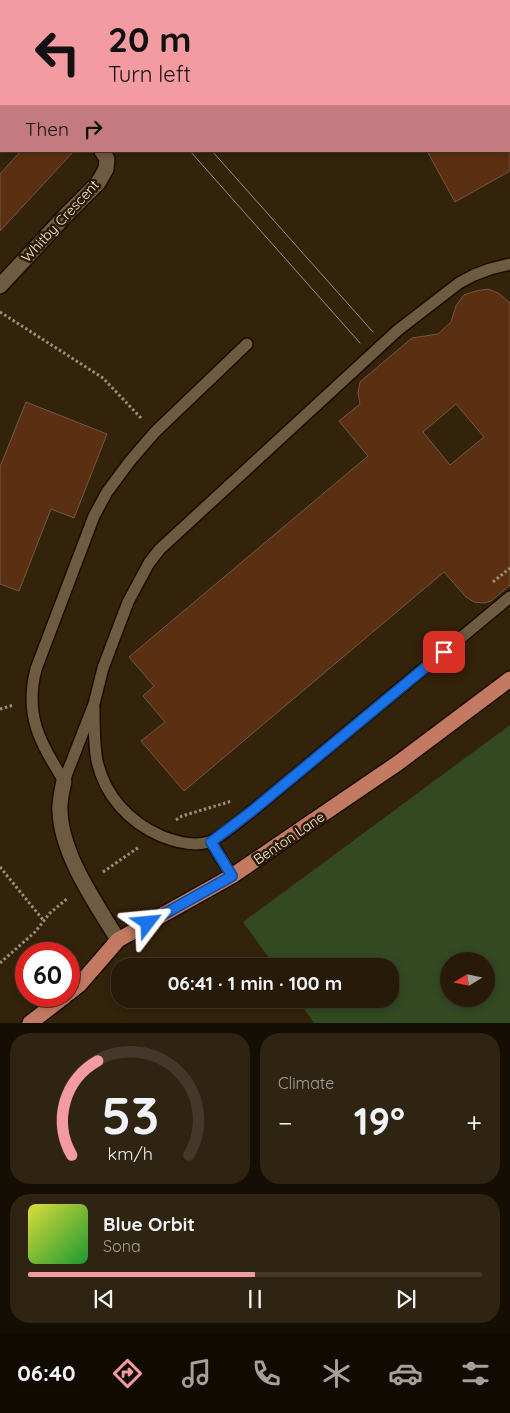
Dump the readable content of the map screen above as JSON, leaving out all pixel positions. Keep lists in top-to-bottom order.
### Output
{
  "streets": {
    "main road": ["Benton Lane"],
    "street": ["Whitby Crescent"]
  },
  "north": "left",
  "page": {
    "turn": ["20 m", "Turn left"],
    "then": "Then",
    "limit": "60",
    "trip": "06:41 · 1 min · 100 m",
    "tile": "Climate",
    "heat": ["−", "19°", "+"],
    "song": ["Blue Orbit", "Sona"],
    "tabs": "06:40",
    "gauge": ["53", "km/h"]
  }
}
